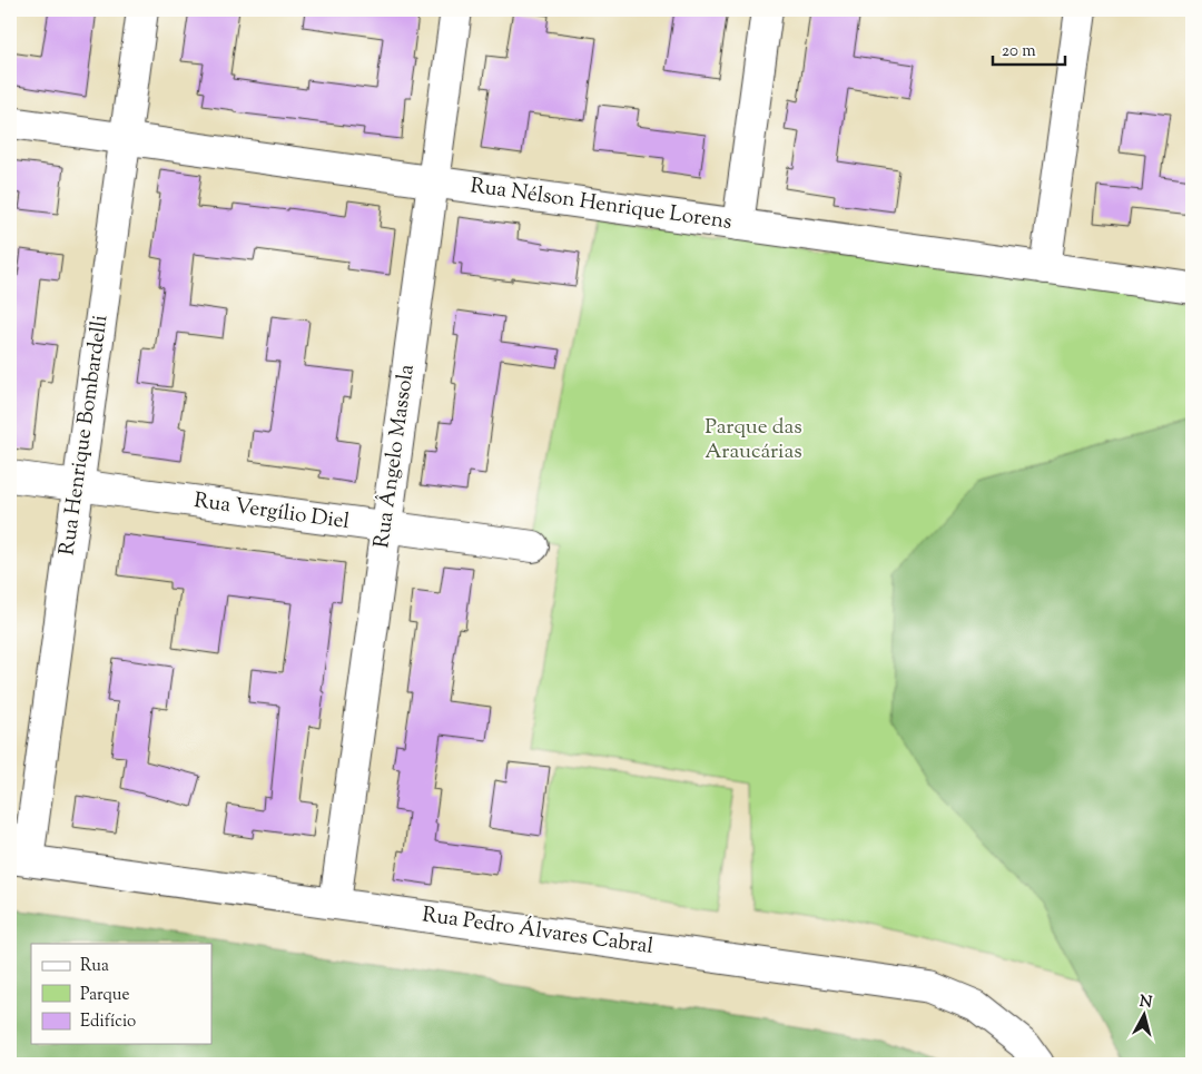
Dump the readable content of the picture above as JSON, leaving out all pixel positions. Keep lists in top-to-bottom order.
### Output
{
  "streets": {
    "street": [
      "Rua Nélson Henrique Lorens",
      "Rua Henrique Bombardelli",
      "Rua Ângelo Massola",
      "Rua Vergílio Diel",
      "Rua Pedro Álvares Cabral"
    ]
  },
  "crossings": [
    ["Rua Nélson Henrique Lorens", "Rua Henrique Bombardelli"],
    ["Rua Nélson Henrique Lorens", "Rua Ângelo Massola"],
    ["Rua Henrique Bombardelli", "Rua Vergílio Diel"],
    ["Rua Henrique Bombardelli", "Rua Pedro Álvares Cabral"],
    ["Rua Ângelo Massola", "Rua Vergílio Diel"],
    ["Rua Ângelo Massola", "Rua Pedro Álvares Cabral"]
  ],
  "parks": ["Parque das Araucárias"],
  "legend": ["Rua", "Parque", "Edifício"],
  "scale_bar": "20 m",
  "north": "top"
}
